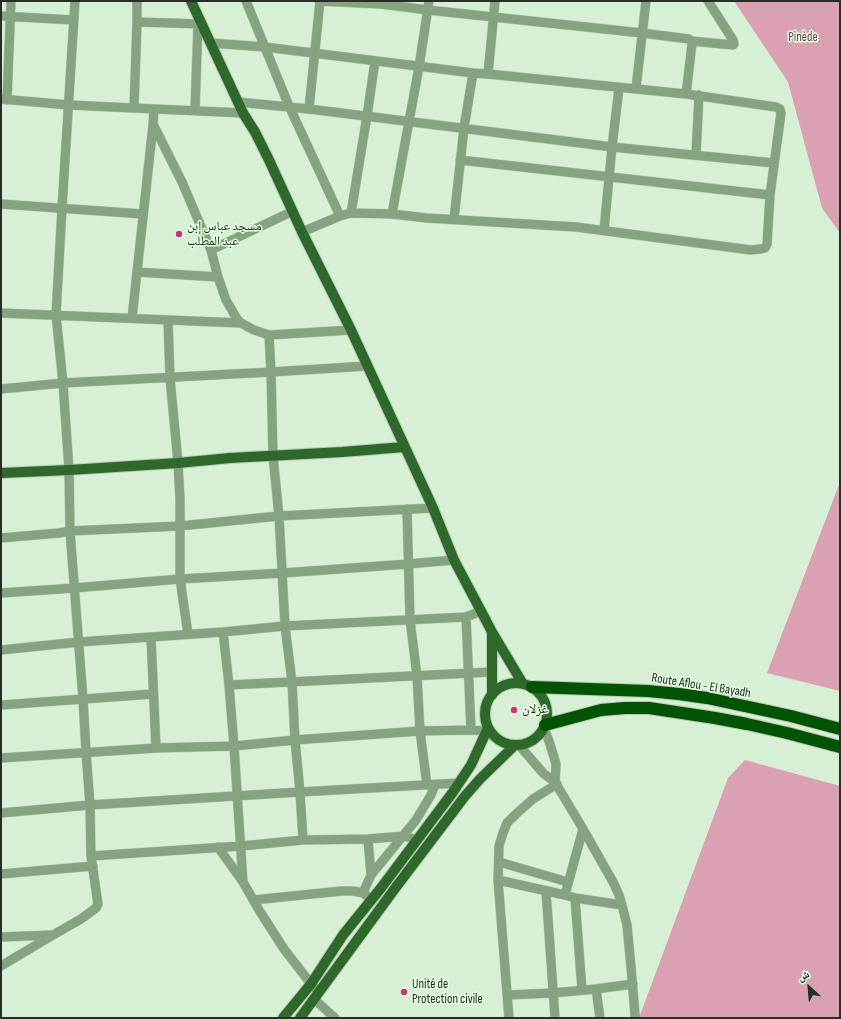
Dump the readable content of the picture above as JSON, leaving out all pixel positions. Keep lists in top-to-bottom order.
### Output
{
  "streets": {
    "highway": ["Route Aflou - El Bayadh"]
  },
  "parks": ["Pinède"],
  "places": ["مسجد عباس إبن عبد المطلب", "غزلان", "Unité de Protection civile"],
  "north": "top left"
}
